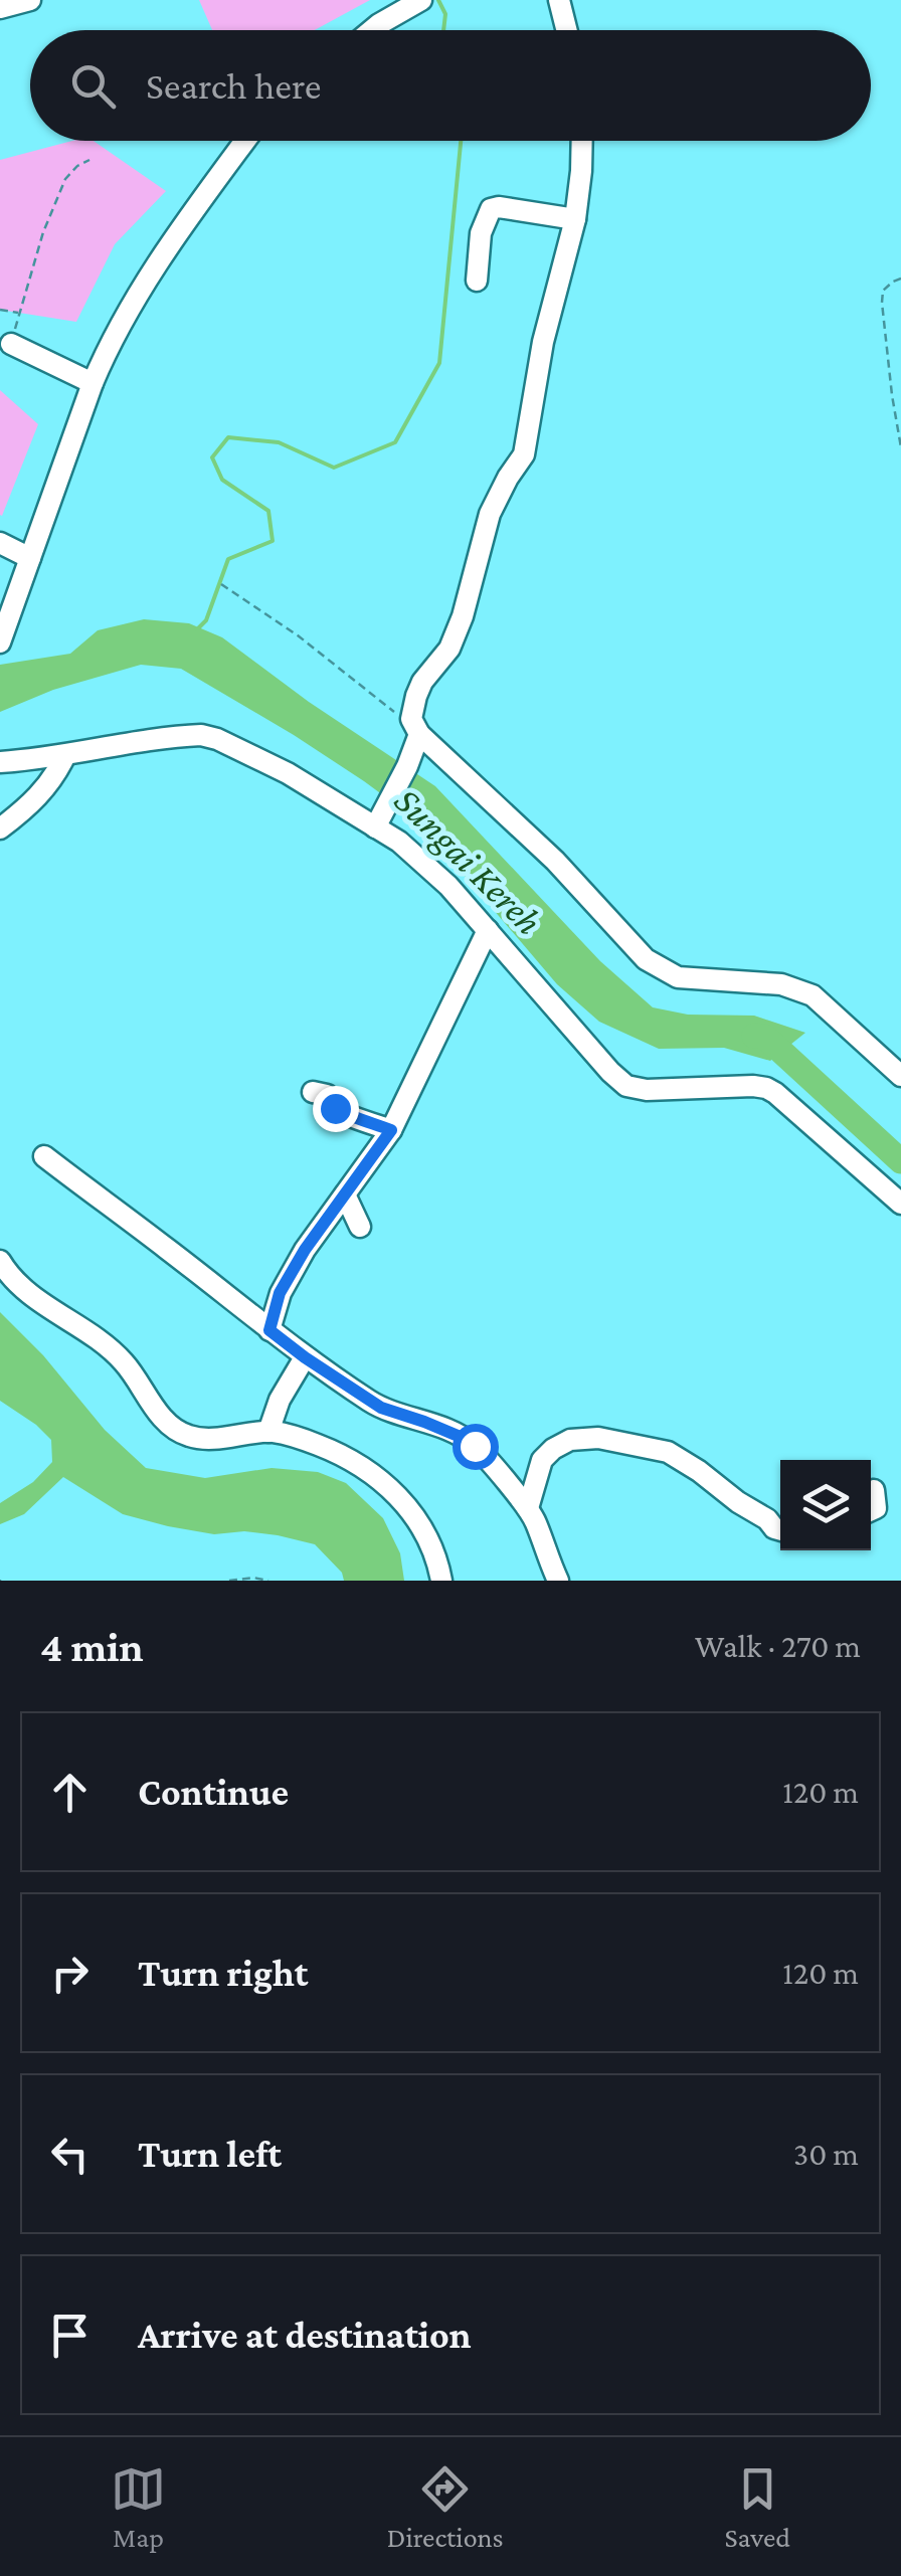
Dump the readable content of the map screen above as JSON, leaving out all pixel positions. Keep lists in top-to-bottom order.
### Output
{
  "water": ["Sungai Kereh"],
  "page": {
    "search": "Search here",
    "heading": ["4 min", "Walk · 270 m"],
    "list": [
      ["Continue", "120 m"],
      ["Turn right", "120 m"],
      ["Turn left", "30 m"],
      "Arrive at destination"
    ],
    "nav": ["Map", "Directions", "Saved"]
  }
}
